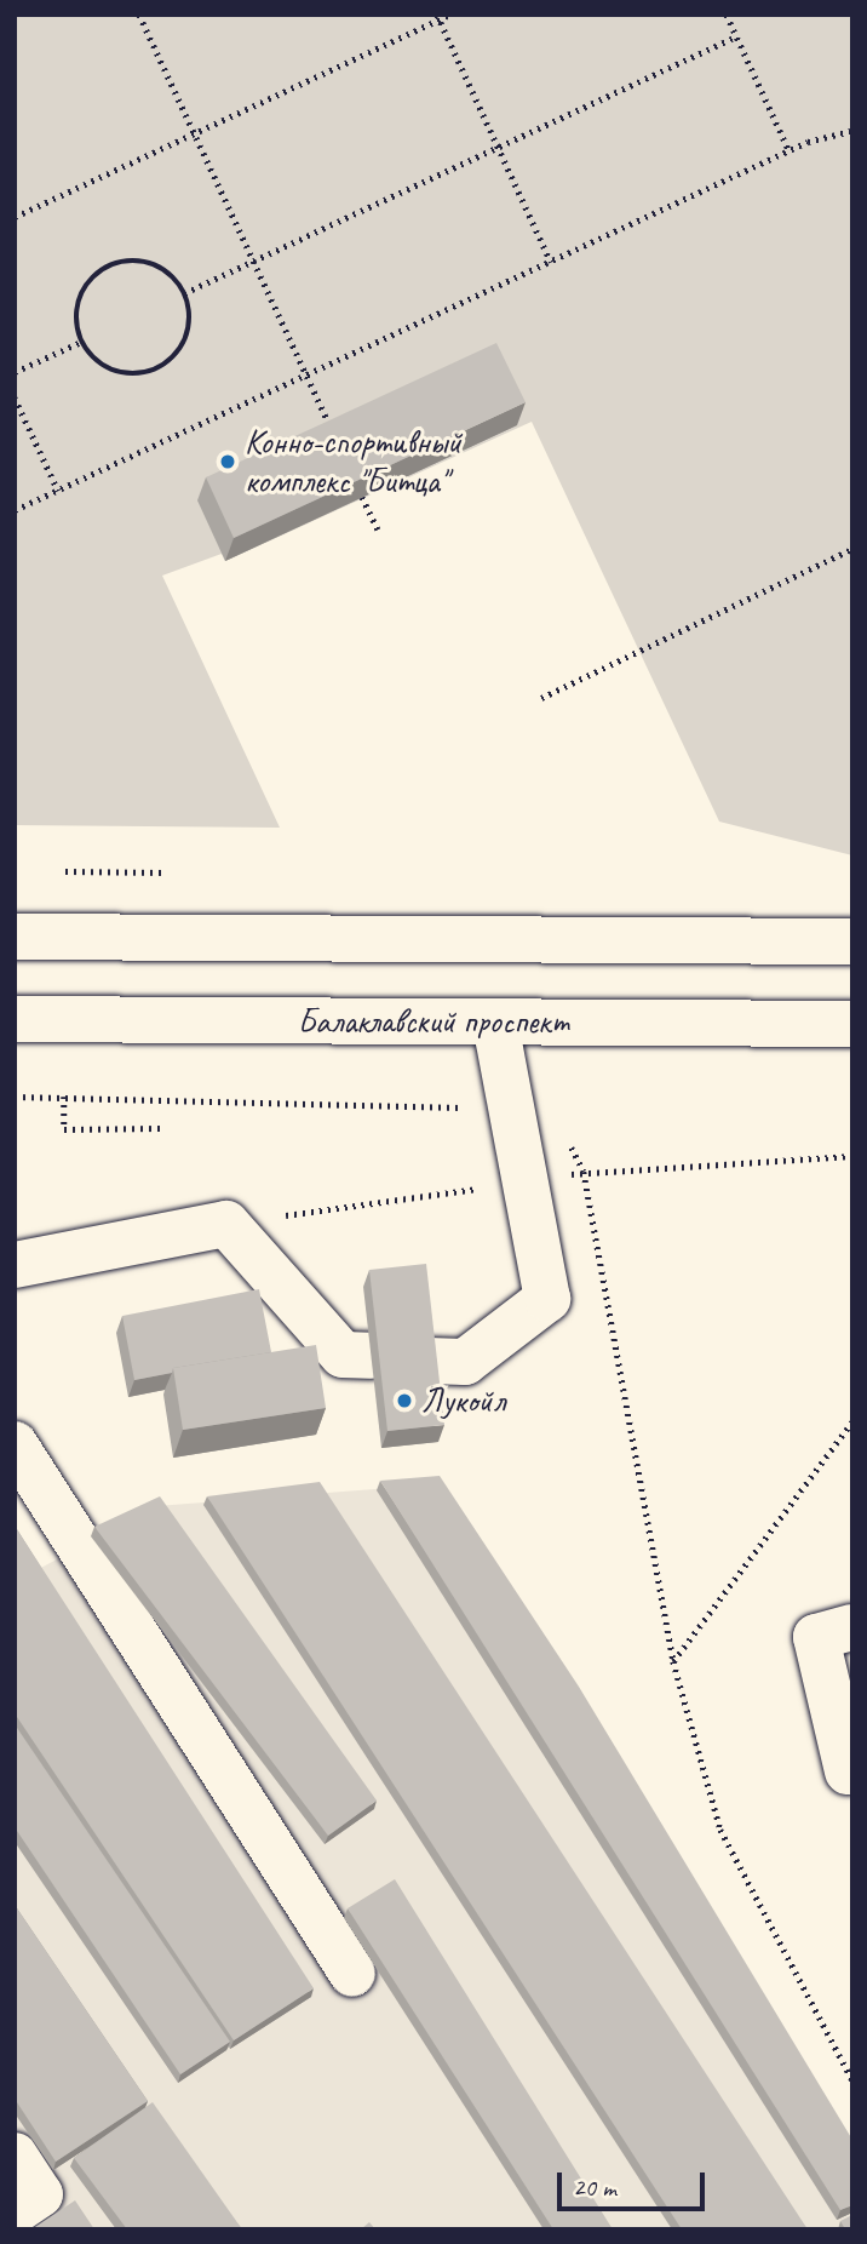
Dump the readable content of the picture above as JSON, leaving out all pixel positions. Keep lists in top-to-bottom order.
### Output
{
  "streets": {
    "main road": ["Балаклавский проспект"]
  },
  "places": ["Конно-спортивный комплекс \"Битца\"", "Лукойл"],
  "scale_bar": "20 m"
}
